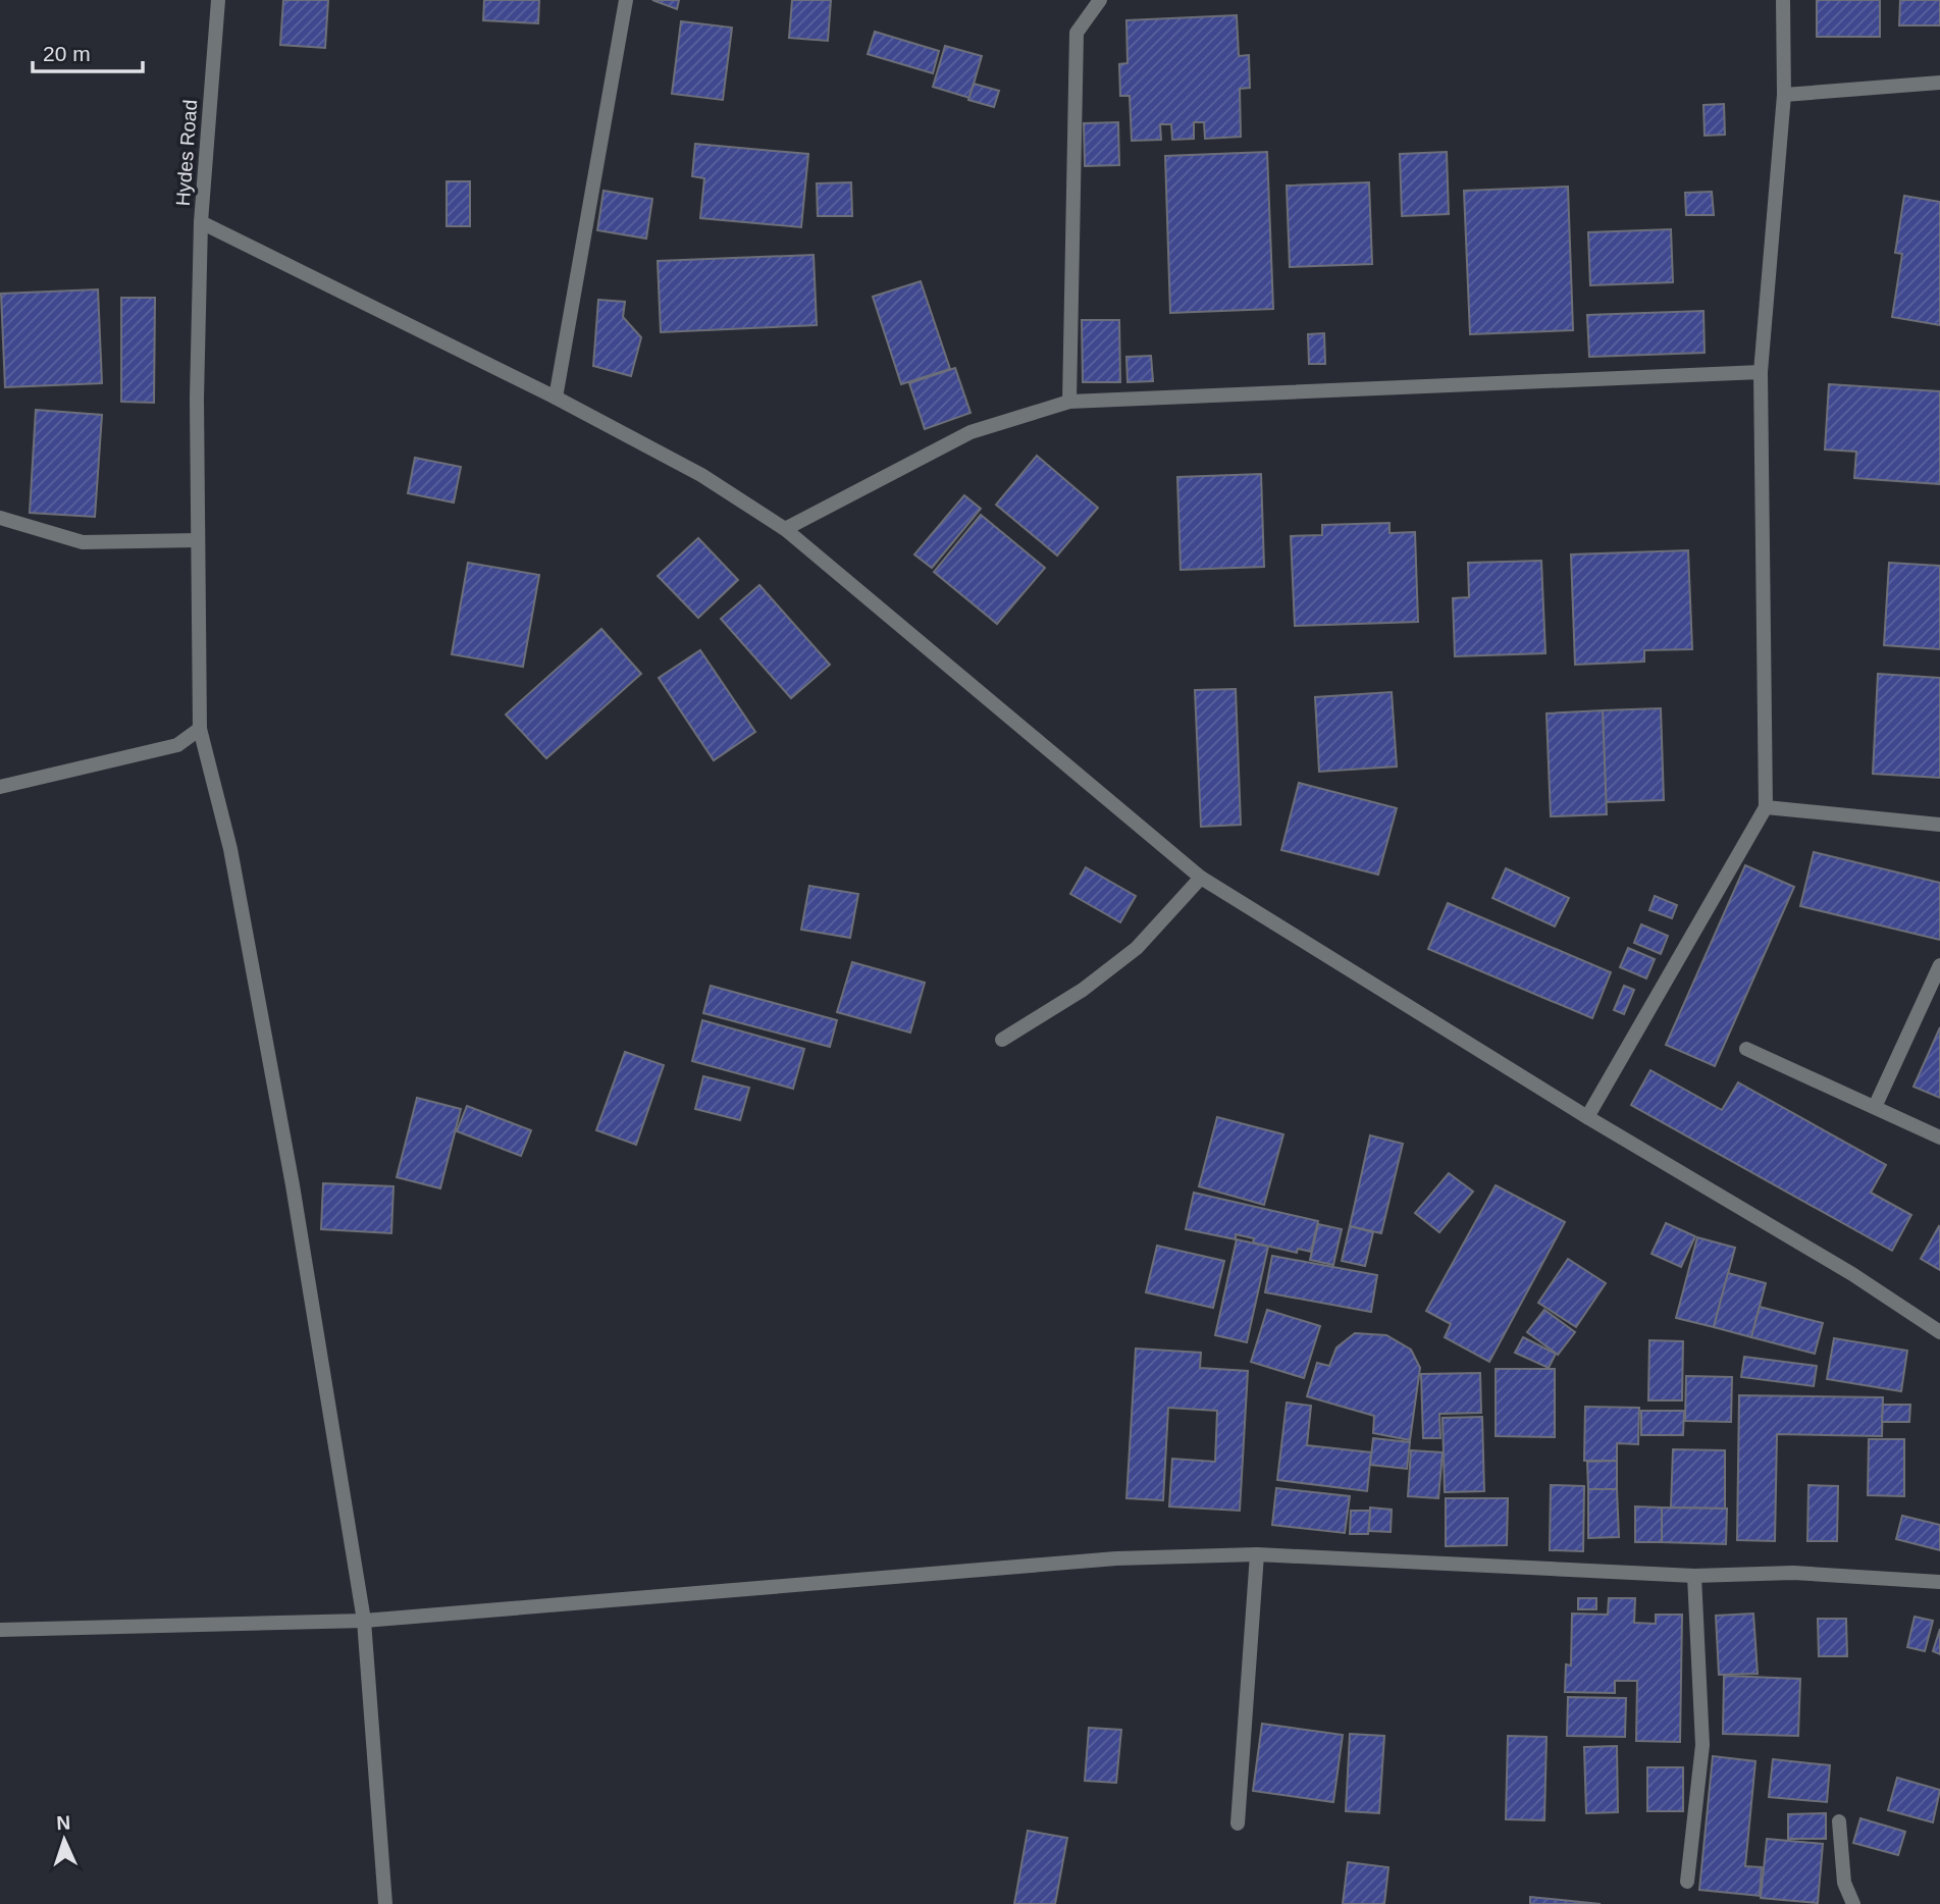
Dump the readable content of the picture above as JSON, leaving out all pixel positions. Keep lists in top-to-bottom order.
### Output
{
  "streets": {
    "street": ["Hydes Road"]
  },
  "scale_bar": "20 m",
  "north": "top"
}
